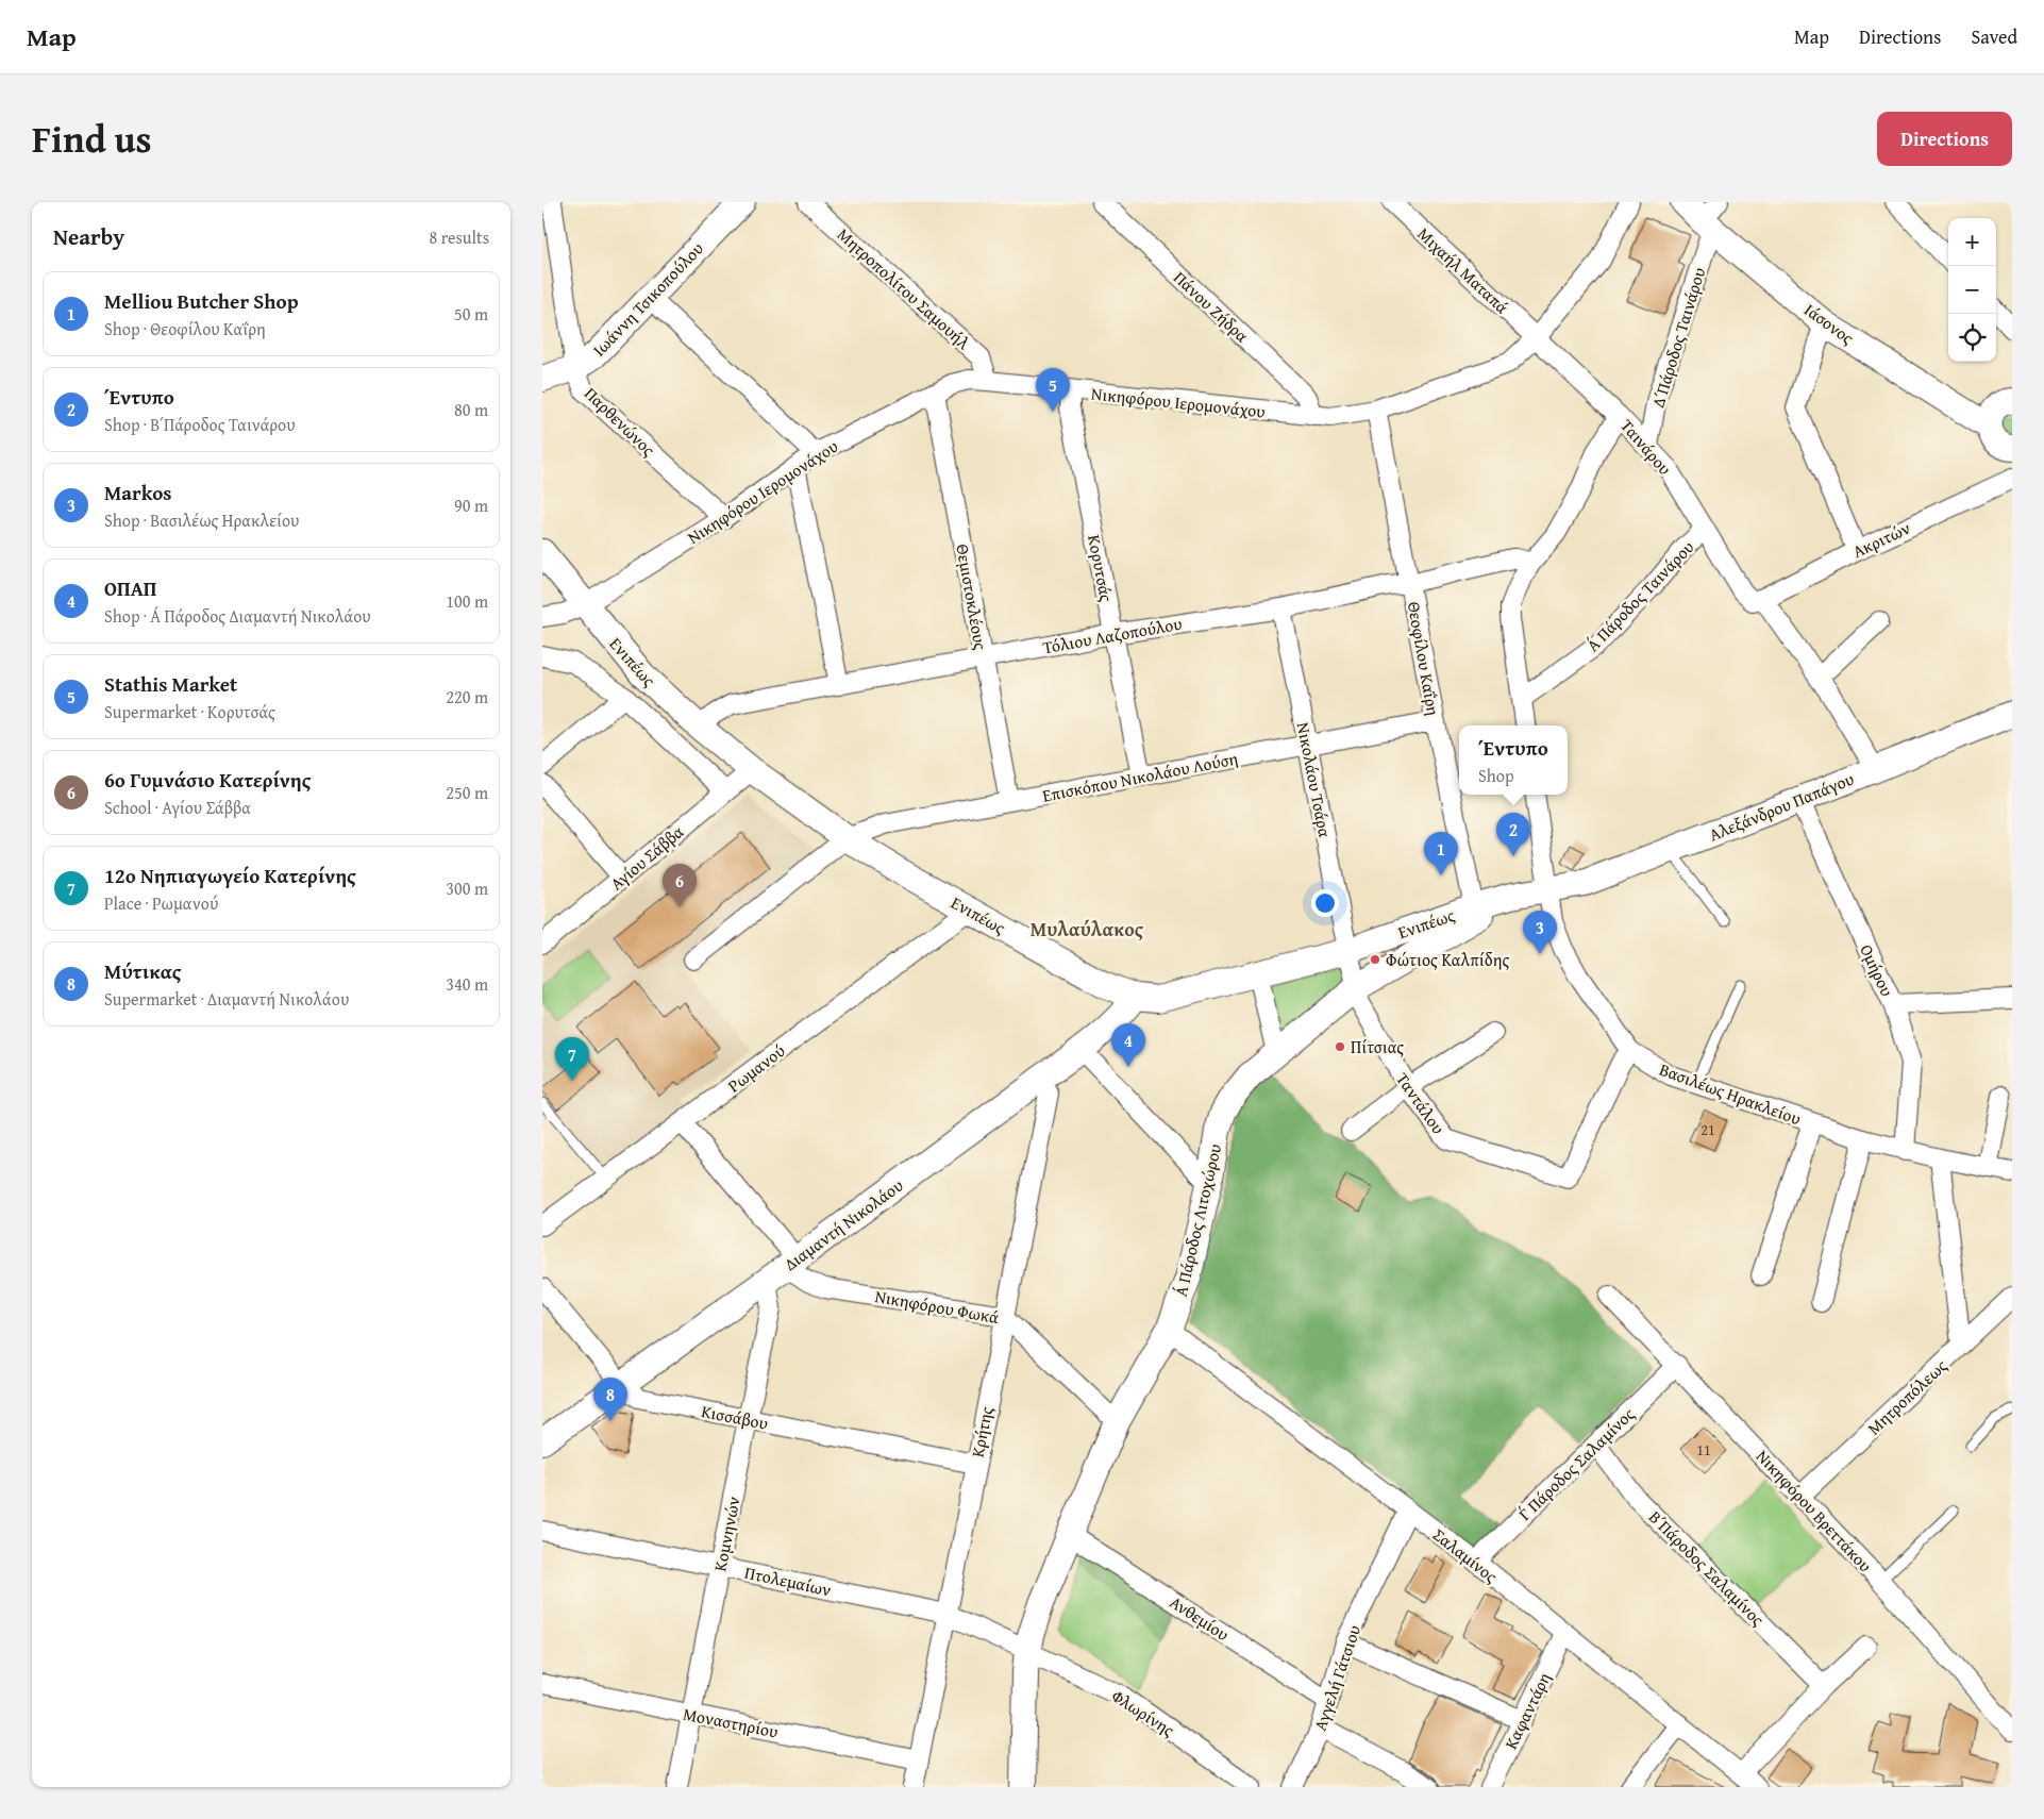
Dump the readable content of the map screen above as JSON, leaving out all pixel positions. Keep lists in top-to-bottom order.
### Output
{
  "streets": {
    "street": [
      "Μιχαήλ Ματαπά",
      "Μητροπολίτου Σαμουήλ",
      "Ιωάννη Τσικοπούλου",
      "Πάνου Ζήδρα",
      "Ιάσονος",
      "Δ΄ Πάροδος Ταινάρου",
      "Νικηφόρου Ιερομονάχου",
      "Παρθενώνος",
      "Ταινάρου",
      "Ακριτών",
      "Κορυτσάς",
      "Α΄ Πάροδος Ταινάρου",
      "Θεμιστοκλέους",
      "Τόλιου Λαζοπούλου",
      "Θεοφίλου Καΐρη",
      "Ενιπέως",
      "Επισκόπου Νικολάου Λούση",
      "Νικολάου Τσάρα",
      "Αλεξάνδρου Παπάγου",
      "Αγίου Σάββα",
      "Ομήρου",
      "Ρωμανού",
      "Βασιλέως Ηρακλείου",
      "Ταντάλου",
      "Α΄ Πάροδος Λιτοχώρου",
      "Διαμαντή Νικολάου",
      "Νικηφόρου Φωκά",
      "Μητροπόλεως",
      "Κισσάβου",
      "Κρήτης",
      "Γ΄ Πάροδος Σαλαμίνος",
      "Νικηφόρου Βρεττάκου",
      "Κομνηνών",
      "Σαλαμίνος",
      "Β΄ Πάροδος Σαλαμίνος",
      "Πτολεμαίων",
      "Ανθεμίου",
      "Αγγελή Γάτσιου",
      "Καφαντάρη",
      "Φλωρίνης",
      "Μοναστηρίου"
    ]
  },
  "crossings": [
    ["Μιχαήλ Ματαπά", "Νικηφόρου Ιερομονάχου"],
    ["Μιχαήλ Ματαπά", "Ταινάρου"],
    ["Μητροπολίτου Σαμουήλ", "Νικηφόρου Ιερομονάχου"],
    ["Ιωάννη Τσικοπούλου", "Παρθενώνος"],
    ["Πάνου Ζήδρα", "Νικηφόρου Ιερομονάχου"],
    ["Ιάσονος", "Δ΄ Πάροδος Ταινάρου"],
    ["Δ΄ Πάροδος Ταινάρου", "Ταινάρου"],
    ["Νικηφόρου Ιερομονάχου", "Παρθενώνος"],
    ["Νικηφόρου Ιερομονάχου", "Ταινάρου"],
    ["Νικηφόρου Ιερομονάχου", "Κορυτσάς"],
    ["Νικηφόρου Ιερομονάχου", "Θεμιστοκλέους"],
    ["Νικηφόρου Ιερομονάχου", "Θεοφίλου Καΐρη"],
    ["Νικηφόρου Ιερομονάχου", "Ενιπέως"],
    ["Ταινάρου", "Ακριτών"],
    ["Ταινάρου", "Α΄ Πάροδος Ταινάρου"],
    ["Ταινάρου", "Αλεξάνδρου Παπάγου"],
    ["Κορυτσάς", "Τόλιου Λαζοπούλου"],
    ["Κορυτσάς", "Επισκόπου Νικολάου Λούση"],
    ["Θεμιστοκλέους", "Τόλιου Λαζοπούλου"],
    ["Θεμιστοκλέους", "Επισκόπου Νικολάου Λούση"],
    ["Τόλιου Λαζοπούλου", "Θεοφίλου Καΐρη"],
    ["Τόλιου Λαζοπούλου", "Ενιπέως"],
    ["Τόλιου Λαζοπούλου", "Νικολάου Τσάρα"],
    ["Θεοφίλου Καΐρη", "Ενιπέως"],
    ["Θεοφίλου Καΐρη", "Επισκόπου Νικολάου Λούση"],
    ["Ενιπέως", "Επισκόπου Νικολάου Λούση"],
    ["Ενιπέως", "Νικολάου Τσάρα"],
    ["Ενιπέως", "Αλεξάνδρου Παπάγου"],
    ["Ενιπέως", "Αγίου Σάββα"],
    ["Ενιπέως", "Ρωμανού"],
    ["Ενιπέως", "Βασιλέως Ηρακλείου"],
    ["Ενιπέως", "Ταντάλου"],
    ["Ενιπέως", "Α΄ Πάροδος Λιτοχώρου"],
    ["Ενιπέως", "Διαμαντή Νικολάου"],
    ["Επισκόπου Νικολάου Λούση", "Νικολάου Τσάρα"],
    ["Νικολάου Τσάρα", "Ταντάλου"],
    ["Αλεξάνδρου Παπάγου", "Ομήρου"],
    ["Αλεξάνδρου Παπάγου", "Βασιλέως Ηρακλείου"],
    ["Ομήρου", "Βασιλέως Ηρακλείου"],
    ["Ρωμανού", "Νικηφόρου Φωκά"],
    ["Βασιλέως Ηρακλείου", "Ταντάλου"],
    ["Ταντάλου", "Α΄ Πάροδος Λιτοχώρου"],
    ["Α΄ Πάροδος Λιτοχώρου", "Νικηφόρου Φωκά"],
    ["Α΄ Πάροδος Λιτοχώρου", "Σαλαμίνος"],
    ["Α΄ Πάροδος Λιτοχώρου", "Πτολεμαίων"],
    ["Α΄ Πάροδος Λιτοχώρου", "Ανθεμίου"],
    ["Α΄ Πάροδος Λιτοχώρου", "Φλωρίνης"],
    ["Διαμαντή Νικολάου", "Νικηφόρου Φωκά"],
    ["Διαμαντή Νικολάου", "Κισσάβου"],
    ["Διαμαντή Νικολάου", "Κρήτης"],
    ["Διαμαντή Νικολάου", "Κομνηνών"],
    ["Νικηφόρου Φωκά", "Κρήτης"],
    ["Νικηφόρου Φωκά", "Κομνηνών"],
    ["Μητροπόλεως", "Νικηφόρου Βρεττάκου"],
    ["Κισσάβου", "Κρήτης"],
    ["Κισσάβου", "Κομνηνών"],
    ["Κρήτης", "Πτολεμαίων"],
    ["Κρήτης", "Μοναστηρίου"],
    ["Γ΄ Πάροδος Σαλαμίνος", "Νικηφόρου Βρεττάκου"],
    ["Γ΄ Πάροδος Σαλαμίνος", "Σαλαμίνος"],
    ["Γ΄ Πάροδος Σαλαμίνος", "Β΄ Πάροδος Σαλαμίνος"],
    ["Κομνηνών", "Πτολεμαίων"],
    ["Κομνηνών", "Μοναστηρίου"],
    ["Σαλαμίνος", "Αγγελή Γάτσιου"],
    ["Σαλαμίνος", "Καφαντάρη"],
    ["Πτολεμαίων", "Φλωρίνης"],
    ["Ανθεμίου", "Αγγελή Γάτσιου"]
  ],
  "districts": ["Μυλαύλακος"],
  "places": ["Φώτιος Καλπίδης", "Πίτσιας"],
  "house_numbers": ["21", "11"],
  "page": {
    "header": "Map",
    "nav": ["Map", "Directions", "Saved"],
    "title": "Find us",
    "buttons": "Directions",
    "heading": ["Nearby", "8 results"],
    "map_buttons": ["+", "−"],
    "list": [
      {
        "mark": "1",
        "name": "Melliou Butcher Shop",
        "note": "Shop · Θεοφίλου Καΐρη",
        "value": "50 m"
      },
      {
        "mark": "2",
        "name": "Έντυπο",
        "note": "Shop · Β΄ Πάροδος Ταινάρου",
        "value": "80 m"
      },
      {
        "mark": "3",
        "name": "Markos",
        "note": "Shop · Βασιλέως Ηρακλείου",
        "value": "90 m"
      },
      {
        "mark": "4",
        "name": "ΟΠΑΠ",
        "note": "Shop · Α΄ Πάροδος Διαμαντή Νικολάου",
        "value": "100 m"
      },
      {
        "mark": "5",
        "name": "Stathis Market",
        "note": "Supermarket · Κορυτσάς",
        "value": "220 m"
      },
      {
        "mark": "6",
        "name": "6ο Γυμνάσιο Κατερίνης",
        "note": "School · Αγίου Σάββα",
        "value": "250 m"
      },
      {
        "mark": "7",
        "name": "12ο Νηπιαγωγείο Κατερίνης",
        "note": "Place · Ρωμανού",
        "value": "300 m"
      },
      {
        "mark": "8",
        "name": "Μύτικας",
        "note": "Supermarket · Διαμαντή Νικολάου",
        "value": "340 m"
      }
    ],
    "pins": [
      "5",
      "2",
      "1",
      "6",
      "3",
      "4",
      "7",
      "8"
    ],
    "popup": ["Έντυπο", "Shop"]
  }
}
